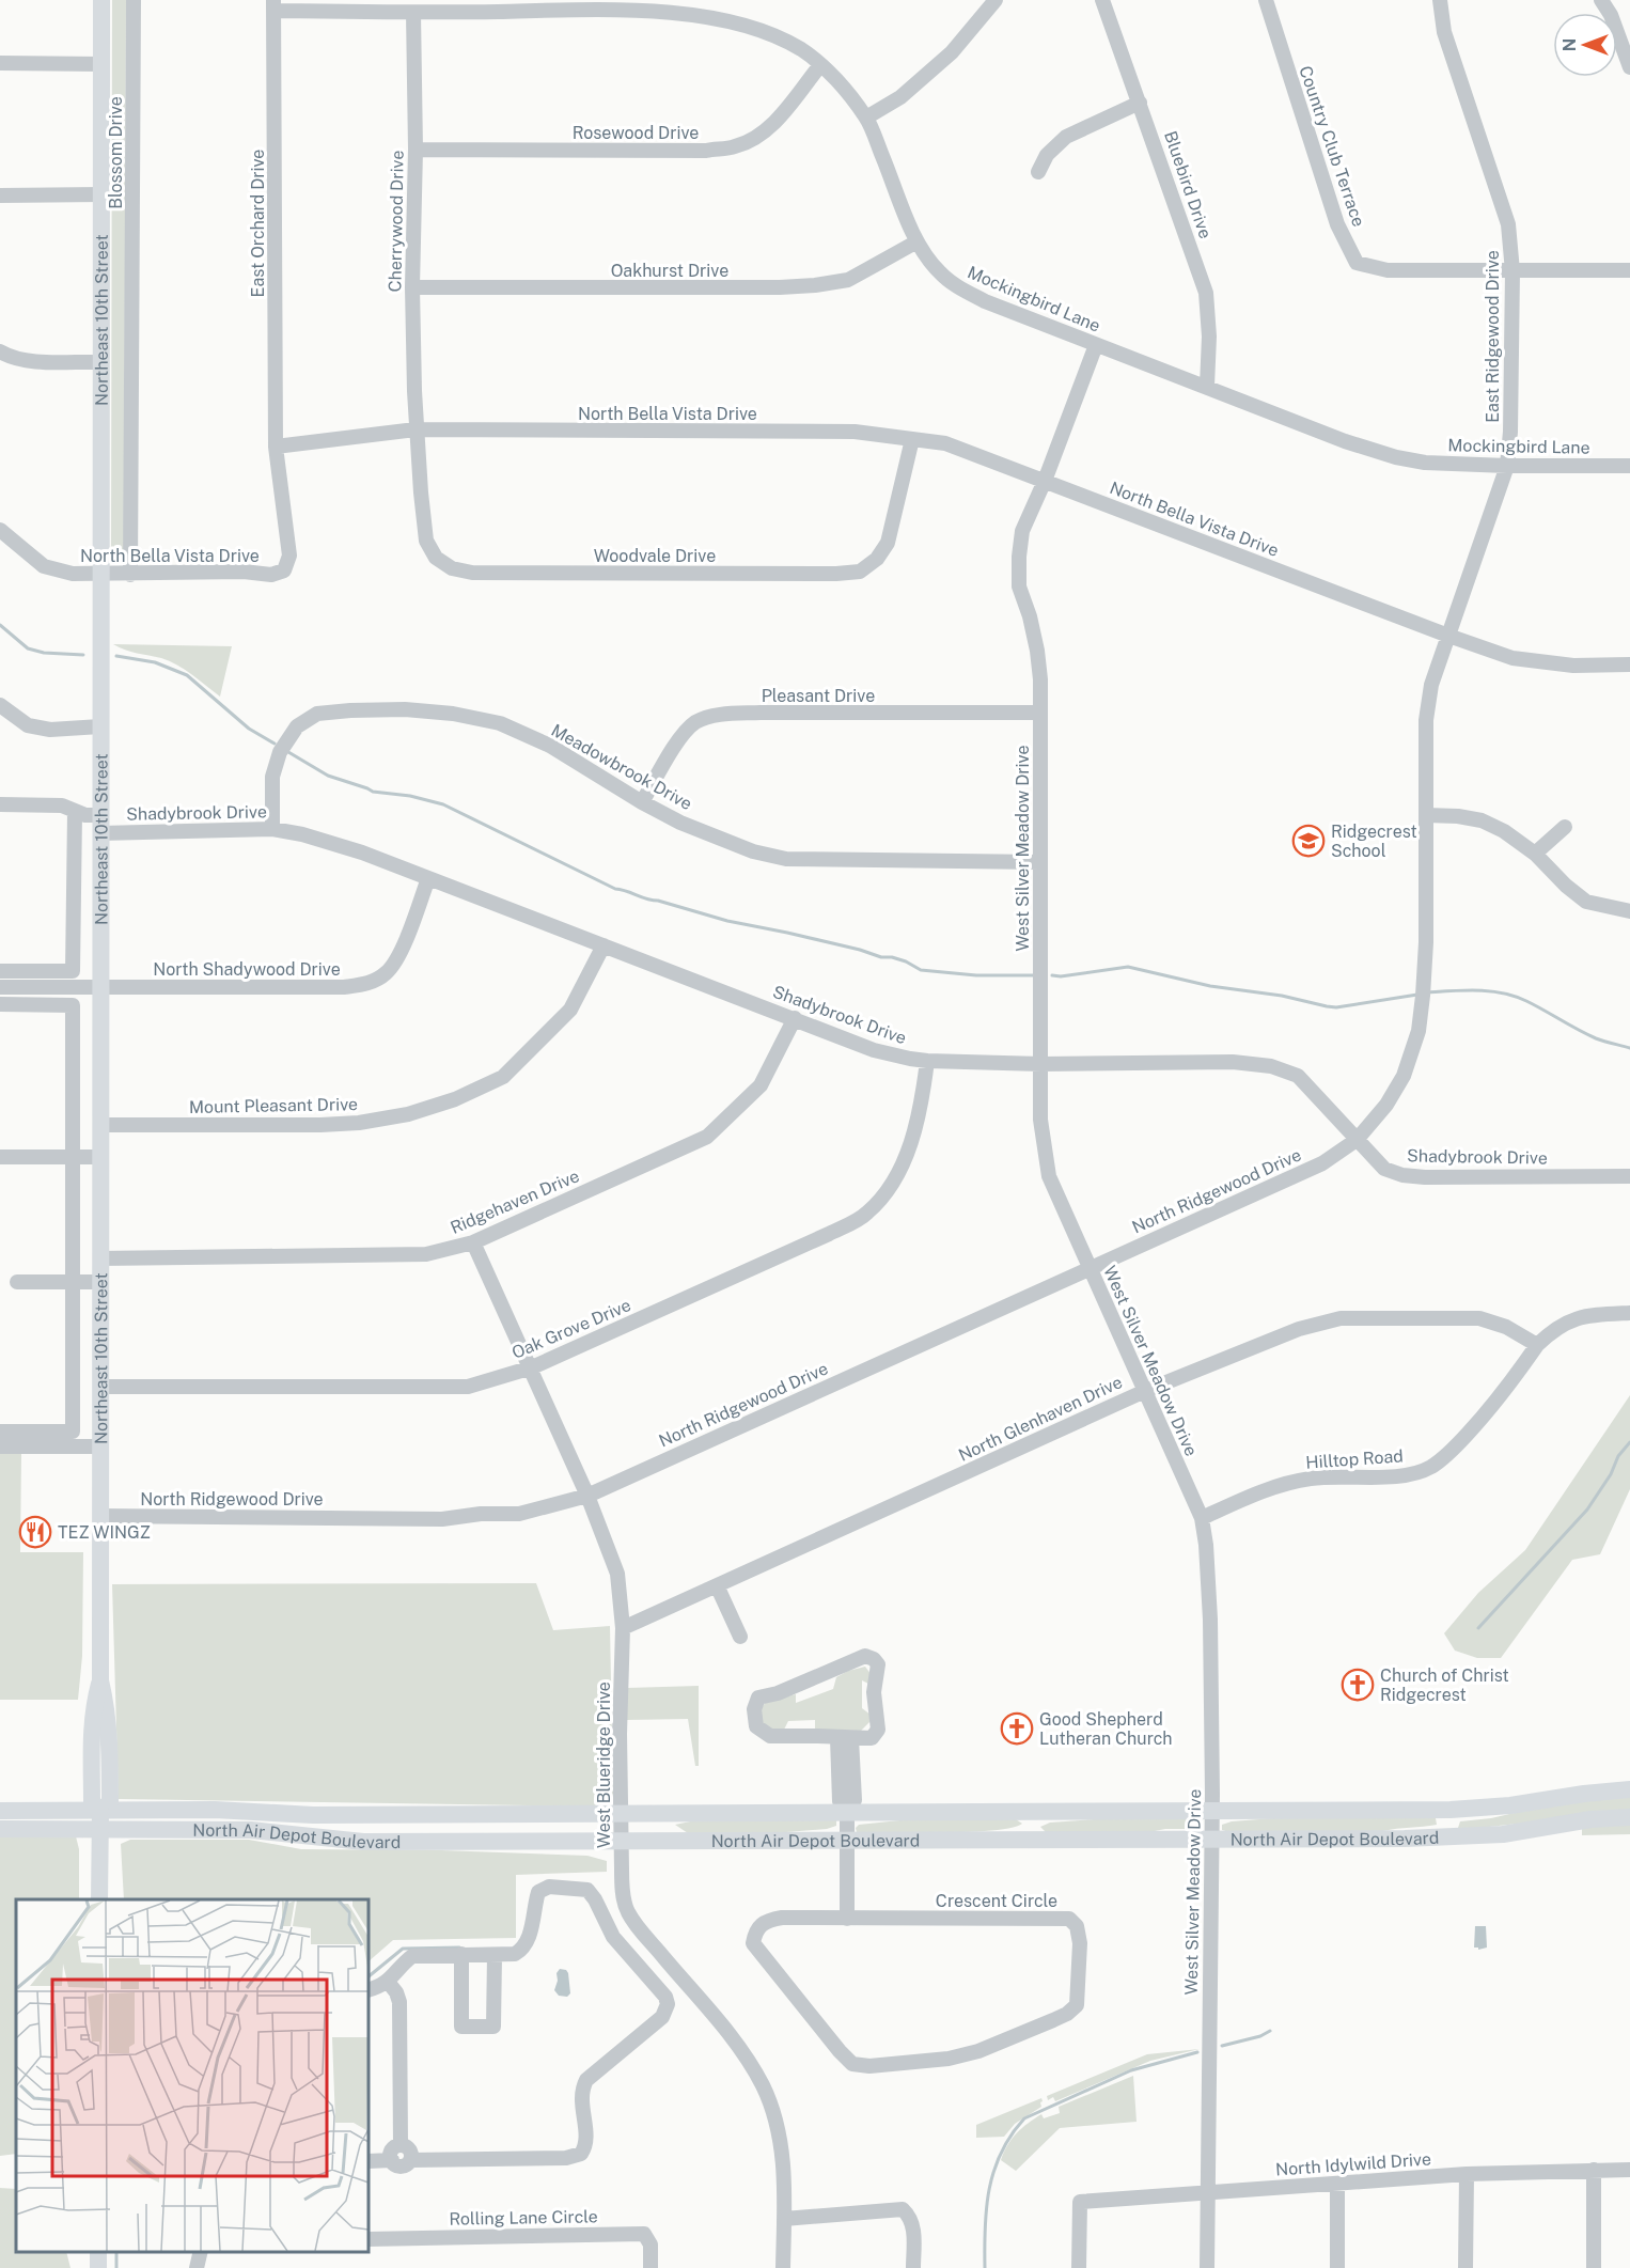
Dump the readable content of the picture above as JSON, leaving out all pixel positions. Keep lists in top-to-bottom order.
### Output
{
  "streets": {
    "main road": ["Northeast 10th Street", "North Air Depot Boulevard"],
    "street": [
      "Rosewood Drive",
      "Country Club Terrace",
      "Blossom Drive",
      "Bluebird Drive",
      "Cherrywood Drive",
      "East Orchard Drive",
      "Oakhurst Drive",
      "Mockingbird Lane",
      "East Ridgewood Drive",
      "North Bella Vista Drive",
      "Woodvale Drive",
      "Pleasant Drive",
      "Meadowbrook Drive",
      "Shadybrook Drive",
      "West Silver Meadow Drive",
      "North Shadywood Drive",
      "Mount Pleasant Drive",
      "North Ridgewood Drive",
      "Ridgehaven Drive",
      "Oak Grove Drive",
      "North Glenhaven Drive",
      "Hilltop Road",
      "West Blueridge Drive",
      "Crescent Circle",
      "North Idylwild Drive",
      "Rolling Lane Circle"
    ]
  },
  "crossings": [
    ["Rosewood Drive", "Cherrywood Drive"],
    ["Rosewood Drive", "Mockingbird Lane"],
    ["Country Club Terrace", "East Ridgewood Drive"],
    ["Blossom Drive", "North Bella Vista Drive"],
    ["Bluebird Drive", "Mockingbird Lane"],
    ["Cherrywood Drive", "Oakhurst Drive"],
    ["Cherrywood Drive", "Mockingbird Lane"],
    ["Cherrywood Drive", "North Bella Vista Drive"],
    ["Cherrywood Drive", "Woodvale Drive"],
    ["East Orchard Drive", "Mockingbird Lane"],
    ["East Orchard Drive", "North Bella Vista Drive"],
    ["Oakhurst Drive", "Mockingbird Lane"],
    ["Mockingbird Lane", "East Ridgewood Drive"],
    ["Mockingbird Lane", "West Silver Meadow Drive"],
    ["Northeast 10th Street", "North Bella Vista Drive"],
    ["Northeast 10th Street", "Shadybrook Drive"],
    ["Northeast 10th Street", "North Shadywood Drive"],
    ["Northeast 10th Street", "Mount Pleasant Drive"],
    ["Northeast 10th Street", "North Ridgewood Drive"],
    ["Northeast 10th Street", "Ridgehaven Drive"],
    ["Northeast 10th Street", "Oak Grove Drive"],
    ["Northeast 10th Street", "North Air Depot Boulevard"],
    ["East Ridgewood Drive", "North Bella Vista Drive"],
    ["East Ridgewood Drive", "North Ridgewood Drive"],
    ["North Bella Vista Drive", "Woodvale Drive"],
    ["North Bella Vista Drive", "West Silver Meadow Drive"],
    ["Pleasant Drive", "Meadowbrook Drive"],
    ["Pleasant Drive", "West Silver Meadow Drive"],
    ["Meadowbrook Drive", "Shadybrook Drive"],
    ["Meadowbrook Drive", "West Silver Meadow Drive"],
    ["Shadybrook Drive", "West Silver Meadow Drive"],
    ["Shadybrook Drive", "North Shadywood Drive"],
    ["Shadybrook Drive", "Mount Pleasant Drive"],
    ["Shadybrook Drive", "North Ridgewood Drive"],
    ["Shadybrook Drive", "Ridgehaven Drive"],
    ["Shadybrook Drive", "Oak Grove Drive"],
    ["West Silver Meadow Drive", "North Ridgewood Drive"],
    ["West Silver Meadow Drive", "North Glenhaven Drive"],
    ["West Silver Meadow Drive", "Hilltop Road"],
    ["West Silver Meadow Drive", "North Air Depot Boulevard"],
    ["West Silver Meadow Drive", "North Idylwild Drive"],
    ["North Ridgewood Drive", "West Blueridge Drive"],
    ["Ridgehaven Drive", "West Blueridge Drive"],
    ["Oak Grove Drive", "West Blueridge Drive"],
    ["North Glenhaven Drive", "Hilltop Road"],
    ["North Glenhaven Drive", "West Blueridge Drive"],
    ["West Blueridge Drive", "North Air Depot Boulevard"]
  ],
  "places": {
    "school or university": ["Ridgecrest School"],
    "restaurant": ["TEZ WINGZ"],
    "church": ["Church of Christ Ridgecrest", "Good Shepherd Lutheran Church"]
  },
  "north": "left"
}
